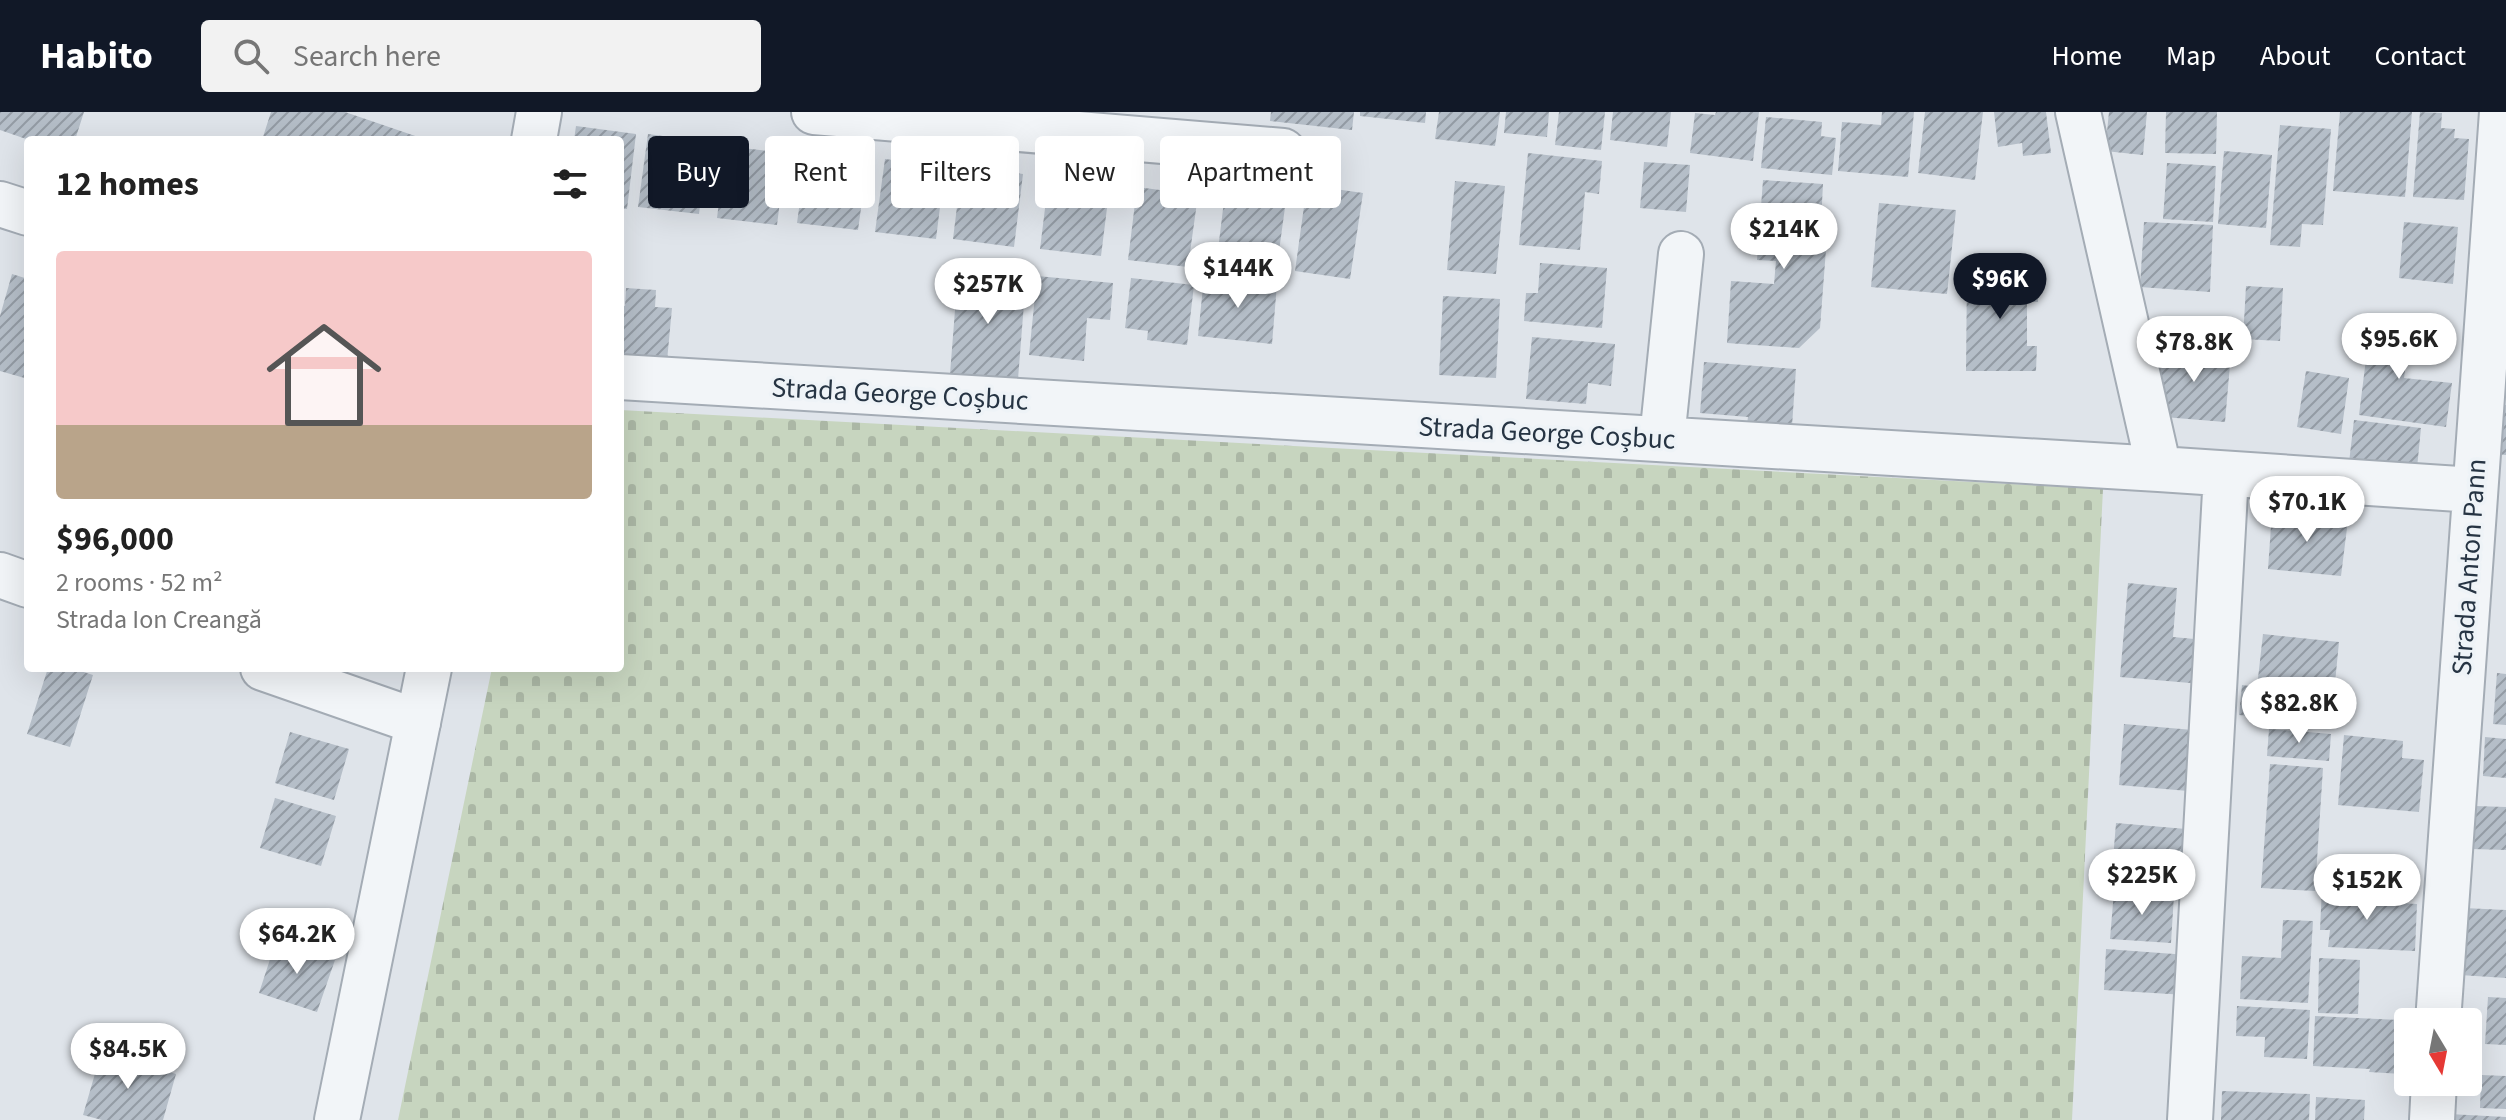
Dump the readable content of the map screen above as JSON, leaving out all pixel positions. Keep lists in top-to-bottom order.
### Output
{
  "streets": {
    "street": ["Strada George Coșbuc", "Strada Anton Pann"]
  },
  "crossings": [
    ["Strada George Coșbuc", "Strada Anton Pann"]
  ],
  "north": "bottom",
  "page": {
    "header": "Habito",
    "search": "Search here",
    "nav": [
      "Home",
      "Map",
      "About",
      "Contact"
    ],
    "chip": [
      "Buy",
      "Rent",
      "Filters",
      "New",
      "Apartment"
    ],
    "heading": "12 homes",
    "price": [
      "$214K",
      "$144K",
      "$96K",
      "$257K",
      "$95.6K",
      "$78.8K",
      "$70.1K",
      "$82.8K",
      "$225K",
      "$152K",
      "$64.2K",
      "$84.5K"
    ],
    "list": [
      {
        "name": "$96,000",
        "note": "2 rooms · 52 m² · Strada Ion Creangă"
      }
    ]
  }
}
